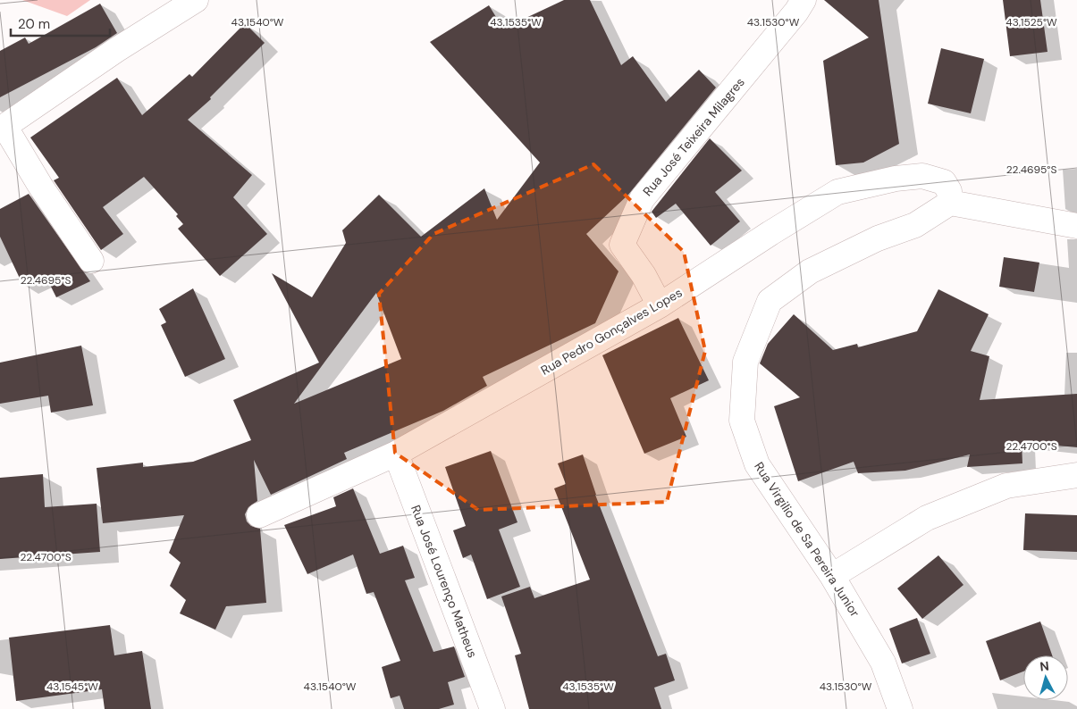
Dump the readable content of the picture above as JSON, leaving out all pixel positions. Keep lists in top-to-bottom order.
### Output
{
  "streets": {
    "street": [
      "Rua José Teixeira Milagres",
      "Rua Pedro Gonçalves Lopes",
      "Rua Virgilio de Sa Pereira Junior",
      "Rua José Lourenço Matheus"
    ]
  },
  "crossings": [
    ["Rua José Teixeira Milagres", "Rua Pedro Gonçalves Lopes"],
    ["Rua Pedro Gonçalves Lopes", "Rua Virgilio de Sa Pereira Junior"],
    ["Rua Pedro Gonçalves Lopes", "Rua José Lourenço Matheus"]
  ],
  "scale_bar": "20 m",
  "north": "top",
  "coordinates": [
    "43.1540°W",
    "43.1535°W",
    "43.1530°W",
    "43.1525°W",
    "22.4695°S",
    "22.4700°S",
    "43.1545°W"
  ]
}
